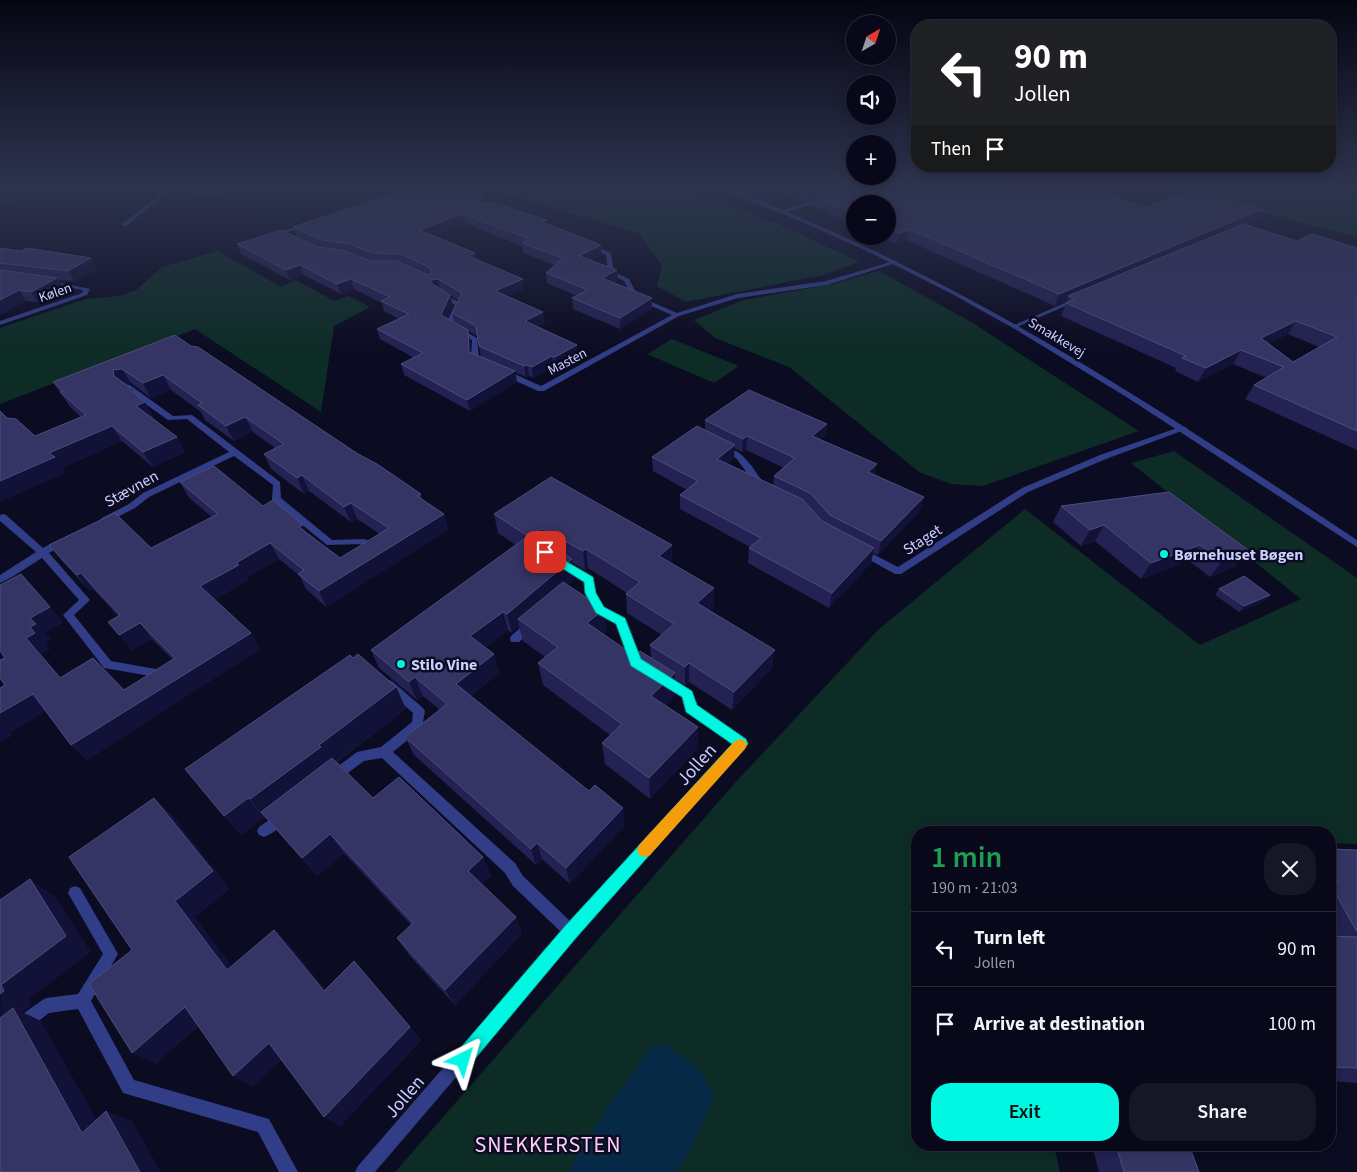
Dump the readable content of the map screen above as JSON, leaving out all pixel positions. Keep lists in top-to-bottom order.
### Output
{
  "streets": {
    "street": [
      "Kølen",
      "Smakkevej",
      "Masten",
      "Stævnen",
      "Staget",
      "Jollen"
    ]
  },
  "crossings": [
    ["Smakkevej", "Masten"],
    ["Smakkevej", "Staget"]
  ],
  "districts": ["SNEKKERSTEN"],
  "places": ["Børnehuset Bøgen", "Stilo Vine"],
  "north": "top right",
  "page": {
    "map_buttons": ["+", "−"],
    "turn": ["90 m", "Jollen"],
    "then": "Then",
    "heading": ["1 min", "190 m · 21:03"],
    "list": [
      {
        "name": "Turn left",
        "note": "Jollen",
        "value": "90 m"
      },
      {
        "name": "Arrive at destination",
        "value": "100 m"
      }
    ],
    "buttons": ["Exit", "Share"]
  }
}
